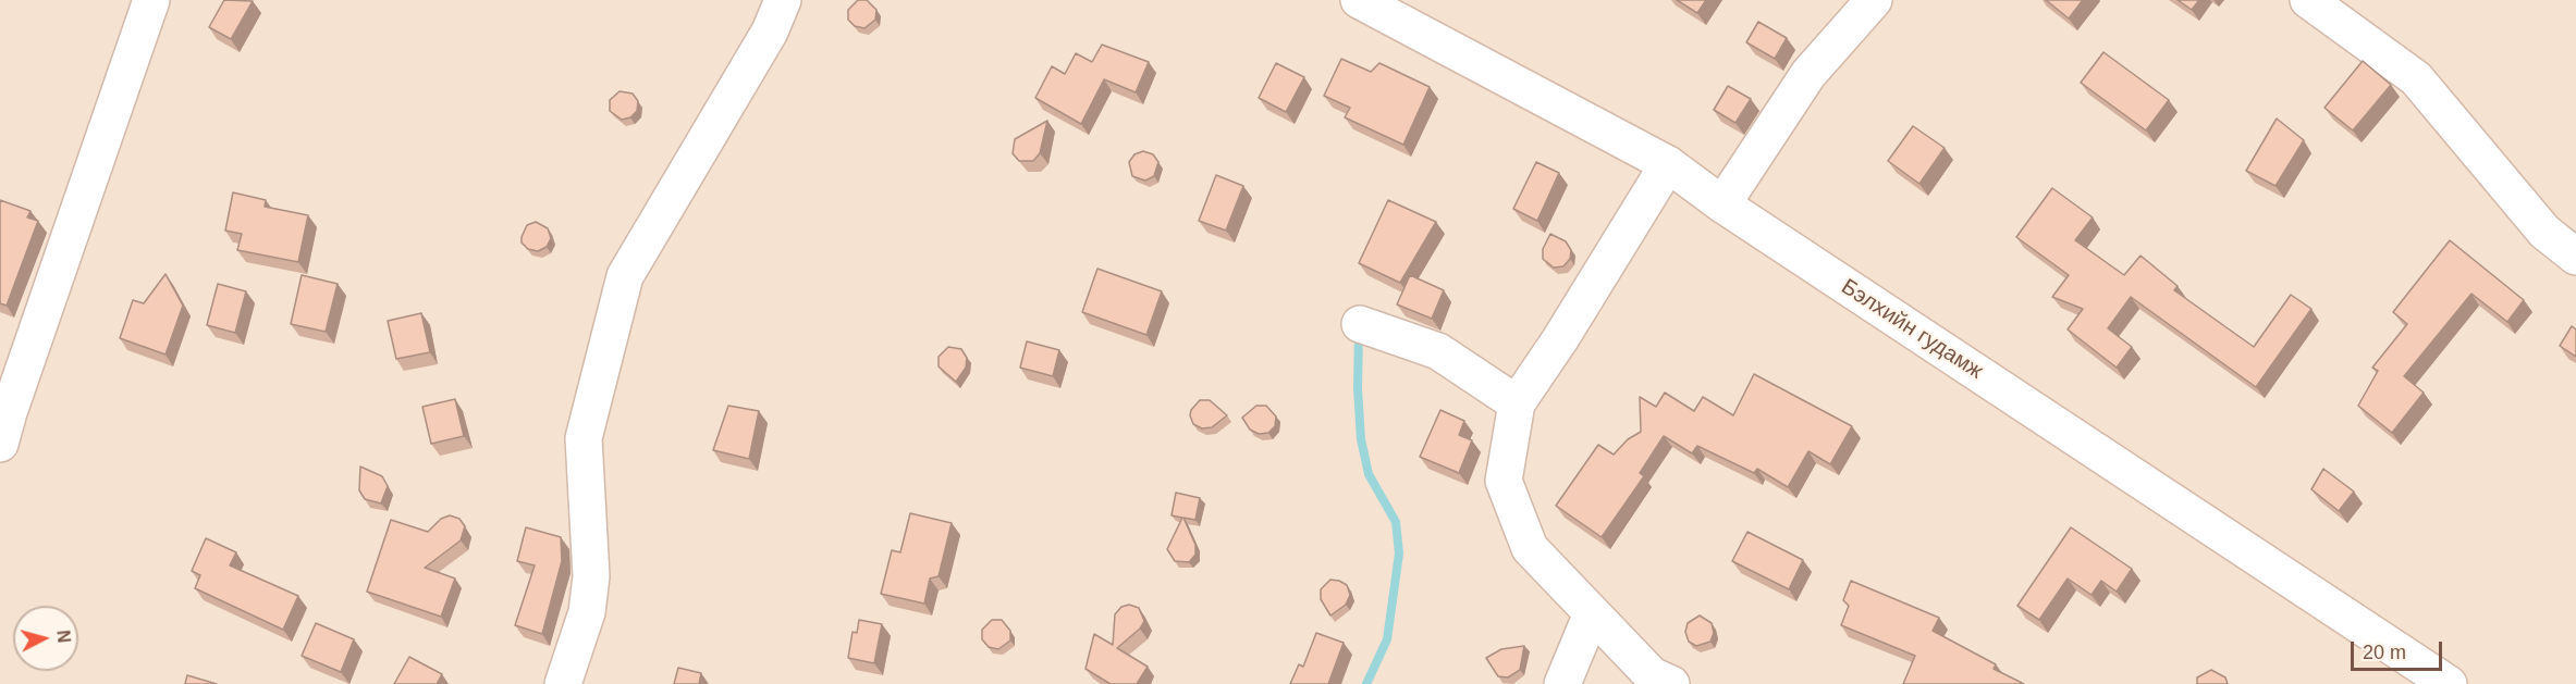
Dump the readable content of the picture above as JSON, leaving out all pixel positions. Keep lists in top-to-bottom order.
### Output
{
  "streets": {
    "street": ["Бэлхийн гудамж"]
  },
  "scale_bar": "20 m",
  "north": "right"
}
